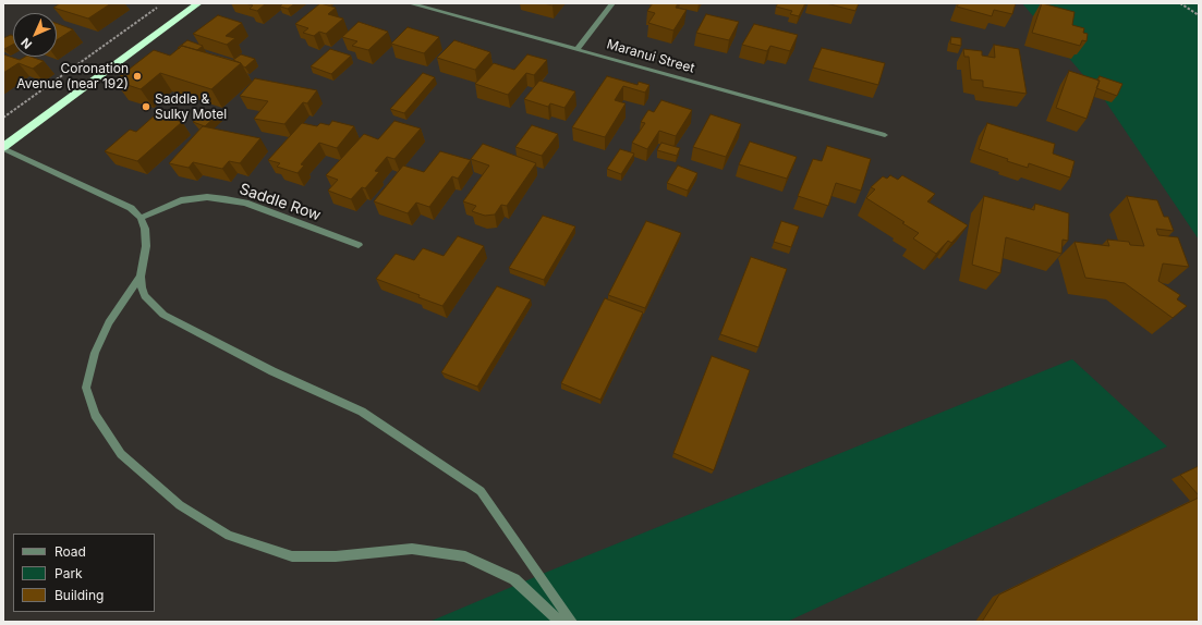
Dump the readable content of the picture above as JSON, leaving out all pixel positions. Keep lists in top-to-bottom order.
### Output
{
  "streets": {
    "street": ["Maranui Street", "Saddle Row"]
  },
  "places": ["Coronation Avenue (near 192)", "Saddle & Sulky Motel"],
  "legend": ["Road", "Park", "Building"],
  "north": "bottom left"
}
